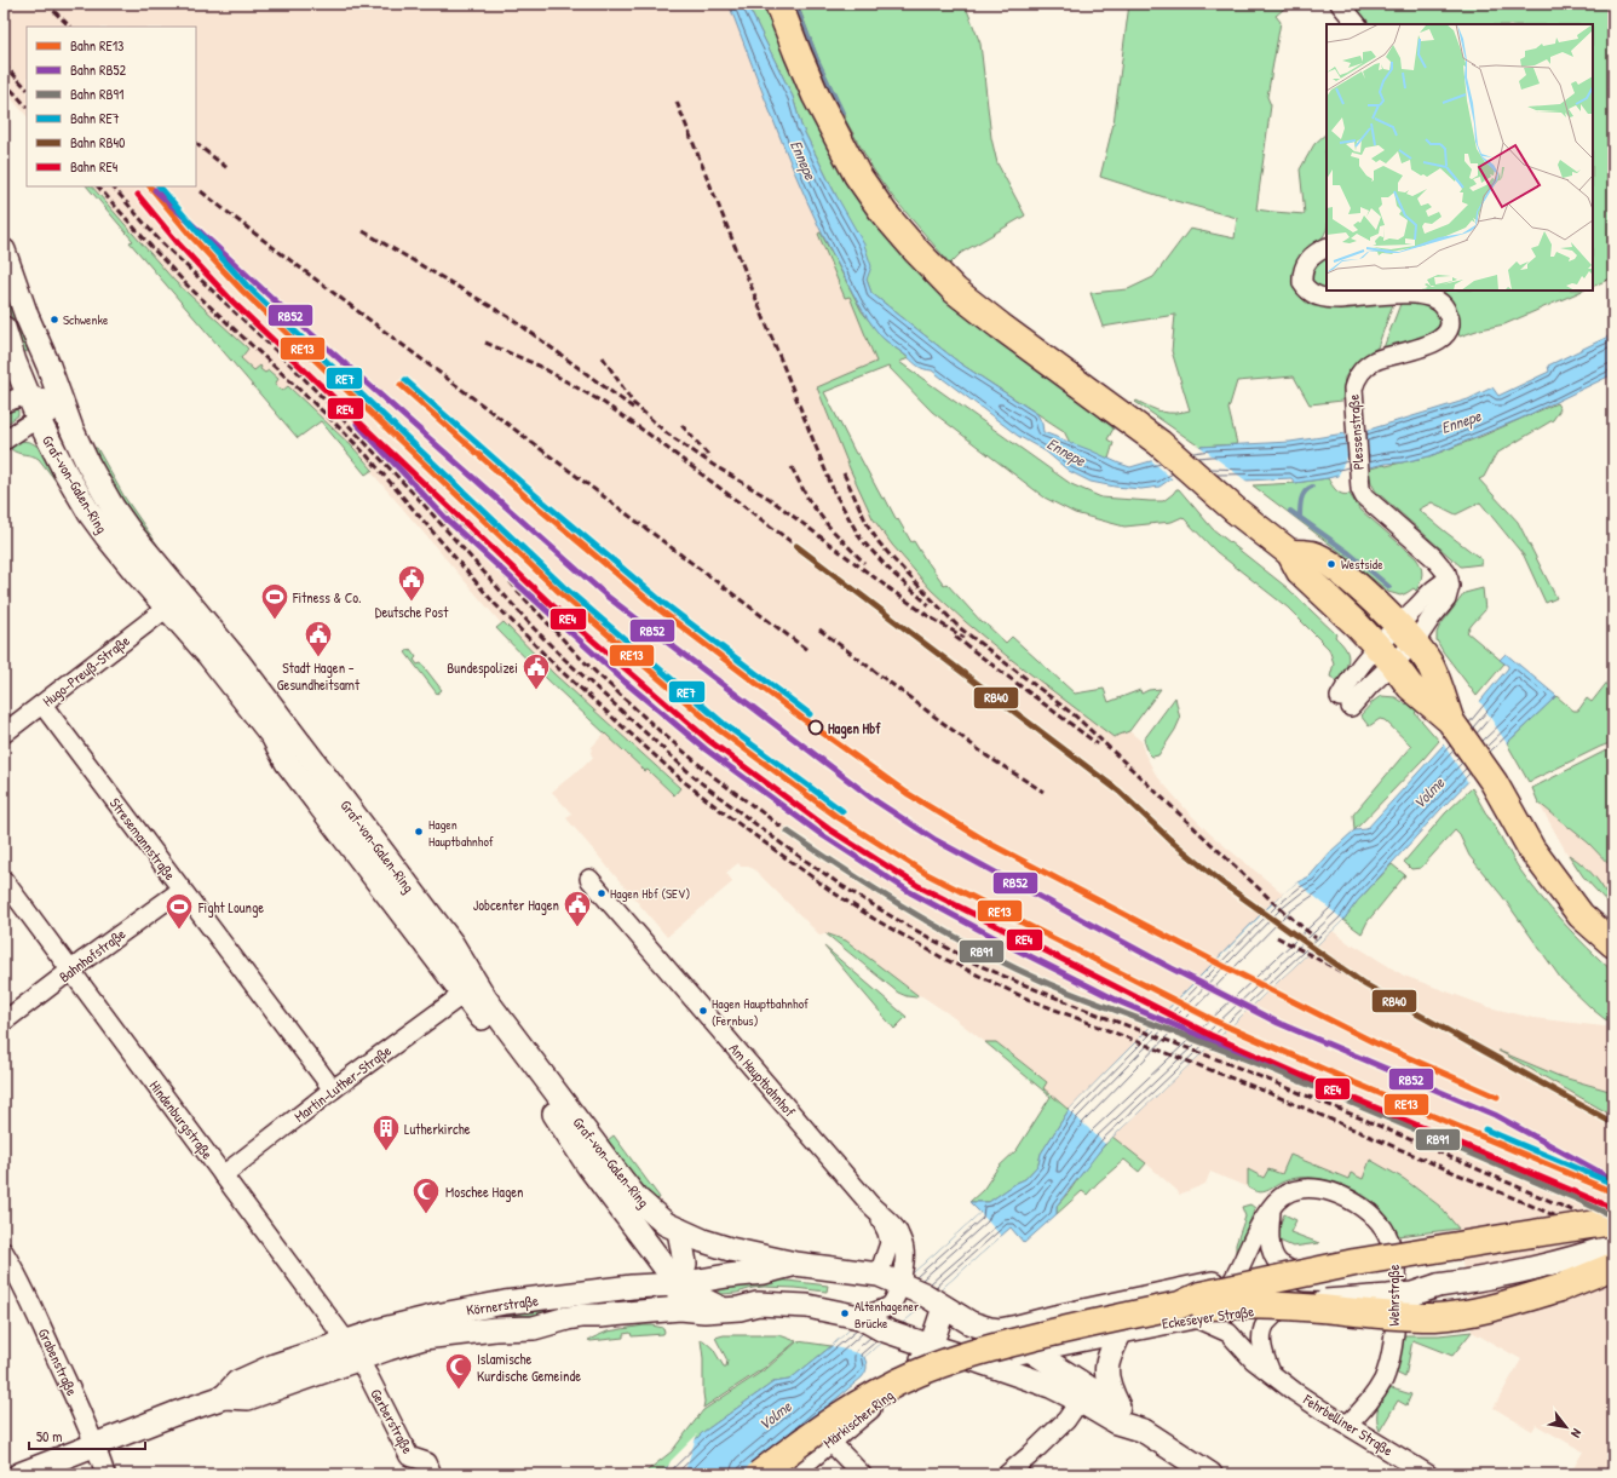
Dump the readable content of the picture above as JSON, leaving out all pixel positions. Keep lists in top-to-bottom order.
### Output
{
  "streets": {
    "street": [
      "Plessenstraße",
      "Graf-von-Galen-Ring",
      "Hugo-Preuß-Straße",
      "Stresemannstraße",
      "Bahnhofstraße",
      "Am Hauptbahnhof",
      "Martin-Luther-Straße",
      "Hindenburgstraße",
      "Wehrstraße",
      "Körnerstraße",
      "Eckeseyer Straße",
      "Grabenstraße",
      "Märkischer Ring",
      "Gerberstraße",
      "Fehrbelliner Straße"
    ]
  },
  "crossings": [
    ["Graf-von-Galen-Ring", "Hugo-Preuß-Straße"],
    ["Graf-von-Galen-Ring", "Martin-Luther-Straße"],
    ["Graf-von-Galen-Ring", "Körnerstraße"],
    ["Hugo-Preuß-Straße", "Stresemannstraße"],
    ["Stresemannstraße", "Bahnhofstraße"],
    ["Stresemannstraße", "Martin-Luther-Straße"],
    ["Bahnhofstraße", "Hindenburgstraße"],
    ["Martin-Luther-Straße", "Hindenburgstraße"],
    ["Hindenburgstraße", "Körnerstraße"],
    ["Hindenburgstraße", "Gerberstraße"],
    ["Wehrstraße", "Eckeseyer Straße"],
    ["Wehrstraße", "Fehrbelliner Straße"],
    ["Körnerstraße", "Grabenstraße"],
    ["Körnerstraße", "Gerberstraße"],
    ["Eckeseyer Straße", "Märkischer Ring"],
    ["Eckeseyer Straße", "Fehrbelliner Straße"]
  ],
  "water": ["Ennepe", "Volme"],
  "places": {
    "other": [
      "Schwenke",
      "Westside",
      "Hagen Hbf",
      "Hagen Hauptbahnhof",
      "Hagen Hbf (SEV)",
      "Hagen Hauptbahnhof (Fernbus)",
      "Altenhagener Brücke"
    ],
    "public building": [
      "Deutsche Post",
      "Stadt Hagen - Gesundheitsamt",
      "Bundespolizei",
      "Jobcenter Hagen"
    ],
    "sports": ["Fitness & Co.", "Fight Lounge"],
    "building": ["Lutherkirche"],
    "mosque": ["Moschee Hagen", "Islamische Kurdische Gemeinde"]
  },
  "lines": [
    "rail line RE13",
    "rail line RE7",
    "rail line RB52",
    "rail line RE4",
    "rail line RB40",
    "rail line RB91"
  ],
  "legend": [
    "Bahn RE13",
    "Bahn RB52",
    "Bahn RB91",
    "Bahn RE7",
    "Bahn RB40",
    "Bahn RE4"
  ],
  "scale_bar": "50 m",
  "north": "bottom right"
}
